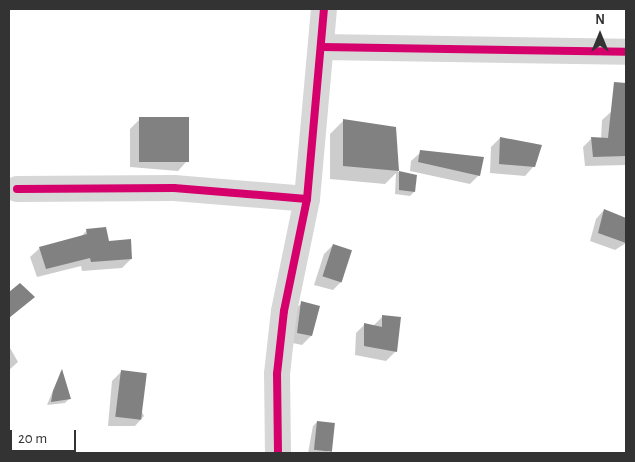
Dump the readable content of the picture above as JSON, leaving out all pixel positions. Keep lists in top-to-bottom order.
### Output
{
  "scale_bar": "20 m",
  "north": "top"
}
